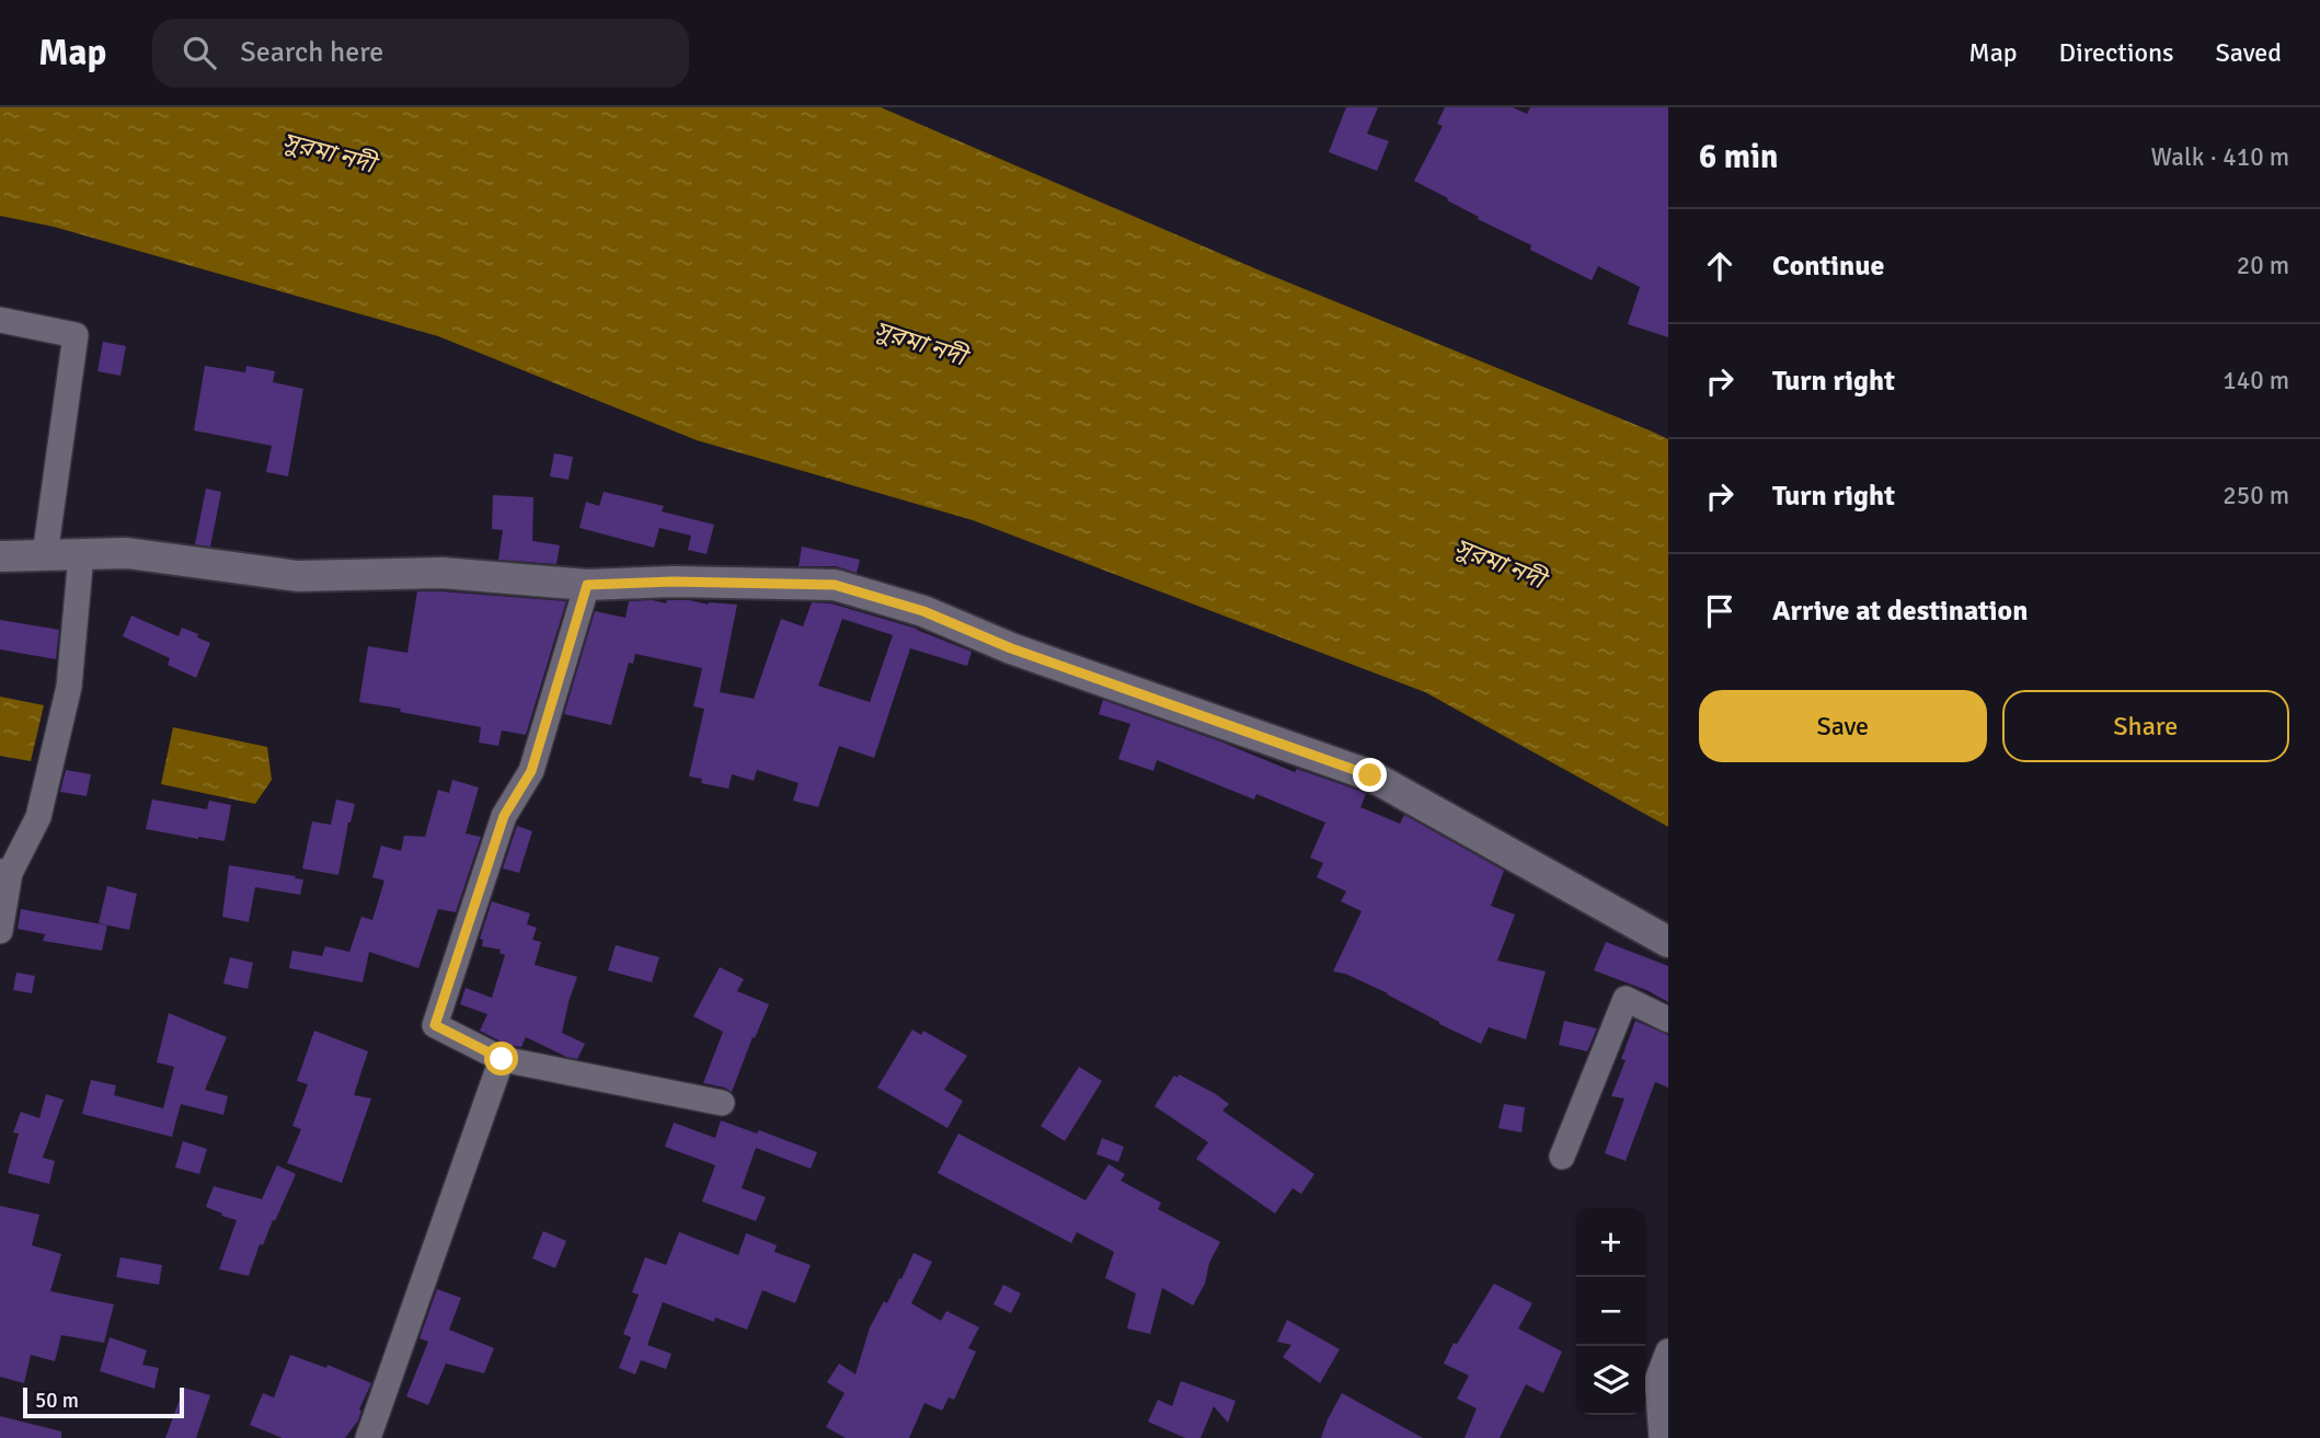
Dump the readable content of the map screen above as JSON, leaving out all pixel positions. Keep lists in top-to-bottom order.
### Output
{
  "water": ["সুরমা নদী"],
  "scale_bar": "50 m",
  "page": {
    "header": "Map",
    "search": "Search here",
    "nav": ["Map", "Directions", "Saved"],
    "heading": ["6 min", "Walk · 410 m"],
    "list": [
      ["Continue", "20 m"],
      ["Turn right", "140 m"],
      ["Turn right", "250 m"],
      "Arrive at destination"
    ],
    "buttons": ["Save", "Share"],
    "map_buttons": ["+", "−"],
    "scale": "50 m"
  }
}
